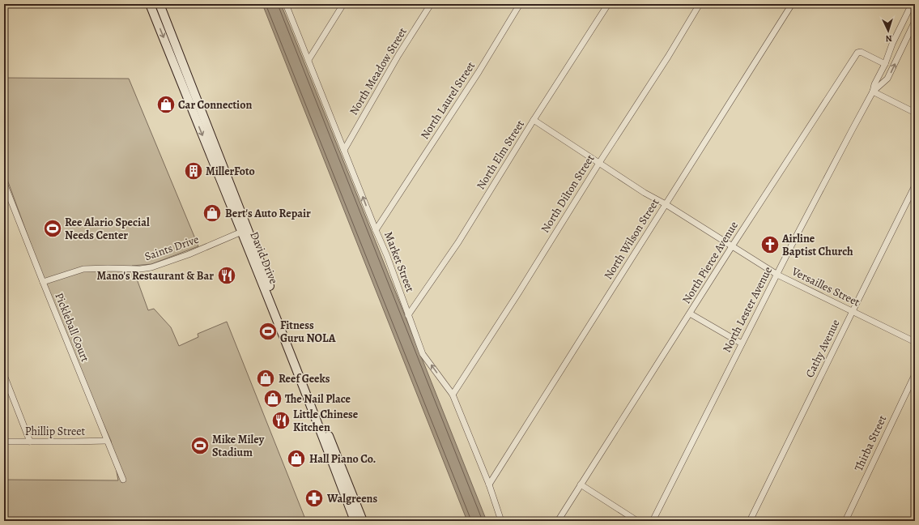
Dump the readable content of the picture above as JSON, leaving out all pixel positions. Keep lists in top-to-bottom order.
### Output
{
  "streets": {
    "main road": ["David Drive"],
    "street": [
      "North Meadow Street",
      "North Laurel Street",
      "North Elm Street",
      "North Dilton Street",
      "North Wilson Street",
      "Saints Drive",
      "Market Street",
      "North Pierce Avenue",
      "Versailles Street",
      "North Lester Avenue",
      "Pickleball Court",
      "Cathy Avenue",
      "Phillip Street",
      "Thirba Street"
    ]
  },
  "crossings": [
    ["North Meadow Street", "Market Street"],
    ["North Laurel Street", "Market Street"],
    ["North Elm Street", "Market Street"],
    ["North Elm Street", "Versailles Street"],
    ["North Dilton Street", "Market Street"],
    ["North Dilton Street", "Versailles Street"],
    ["North Wilson Street", "Market Street"],
    ["North Wilson Street", "Versailles Street"],
    ["Saints Drive", "David Drive"],
    ["Saints Drive", "Pickleball Court"],
    ["North Pierce Avenue", "Versailles Street"],
    ["North Pierce Avenue", "North Lester Avenue"],
    ["Versailles Street", "North Lester Avenue"],
    ["Versailles Street", "Cathy Avenue"],
    ["Pickleball Court", "Phillip Street"]
  ],
  "places": {
    "shop": [
      "Car Connection",
      "Bert's Auto Repair",
      "Reef Geeks",
      "The Nail Place",
      "Hall Piano Co."
    ],
    "building": ["MillerFoto"],
    "sports": ["Ree Alario Special Needs Center", "Fitness Guru NOLA", "Mike Miley Stadium"],
    "church": ["Airline Baptist Church"],
    "restaurant": ["Mano's Restaurant & Bar", "Little Chinese Kitchen"],
    "pharmacy": ["Walgreens"]
  },
  "north": "bottom"
}
